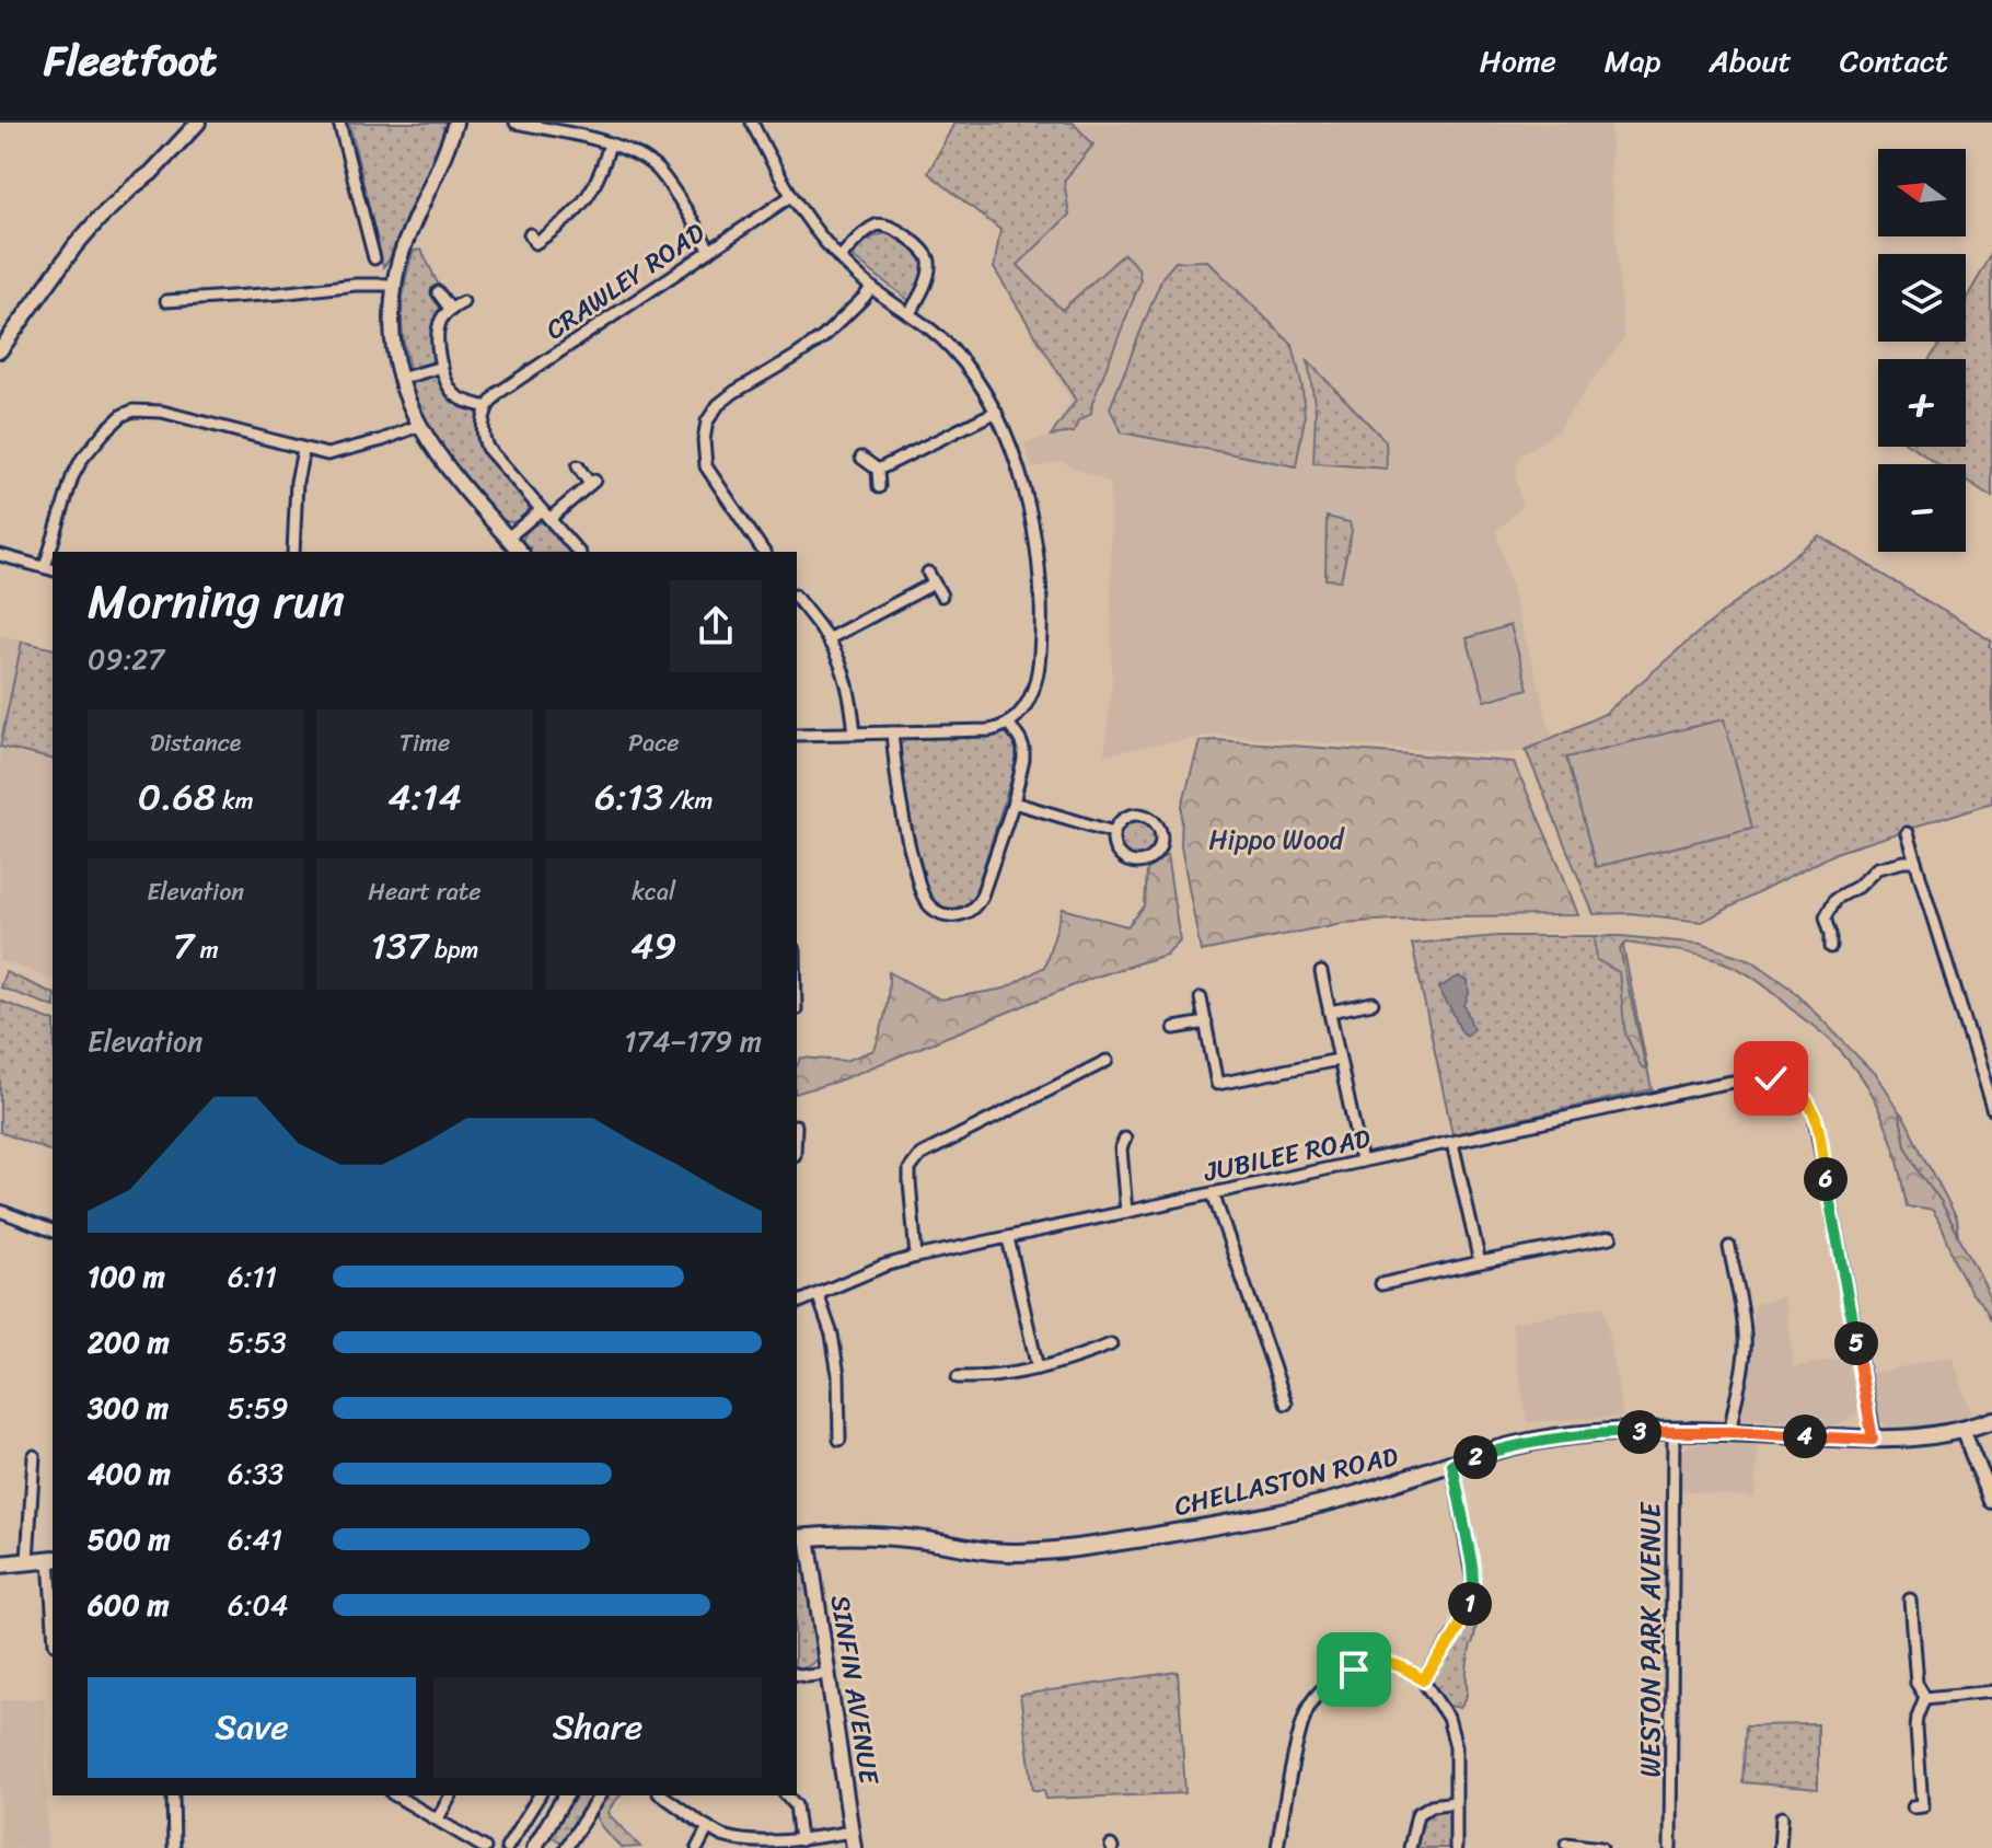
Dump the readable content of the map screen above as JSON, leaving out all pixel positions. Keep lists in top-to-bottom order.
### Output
{
  "streets": {
    "main road": ["CHELLASTON ROAD"],
    "street": [
      "CRAWLEY ROAD",
      "JUBILEE ROAD",
      "WESTON PARK AVENUE",
      "SINFIN AVENUE"
    ]
  },
  "crossings": [
    ["JUBILEE ROAD", "CHELLASTON ROAD"],
    ["CHELLASTON ROAD", "WESTON PARK AVENUE"],
    ["CHELLASTON ROAD", "SINFIN AVENUE"]
  ],
  "parks": ["Hippo Wood"],
  "north": "left",
  "page": {
    "header": "Fleetfoot",
    "nav": [
      "Home",
      "Map",
      "About",
      "Contact"
    ],
    "map_buttons": ["+", "−"],
    "heading": ["Morning run", "09:27"],
    "stats": [
      ["Distance", "0.68 km"],
      ["Time", "4:14"],
      ["Pace", "6:13 /km"],
      ["Elevation", "7 m"],
      ["Heart rate", "137 bpm"],
      ["kcal", "49"]
    ],
    "chart": ["Elevation", "174–179 m"],
    "pins": [
      "6",
      "5",
      "3",
      "4",
      "2",
      "1"
    ],
    "list": [
      {
        "name": "100 m",
        "note": "6:11"
      },
      {
        "name": "200 m",
        "note": "5:53"
      },
      {
        "name": "300 m",
        "note": "5:59"
      },
      {
        "name": "400 m",
        "note": "6:33"
      },
      {
        "name": "500 m",
        "note": "6:41"
      },
      {
        "name": "600 m",
        "note": "6:04"
      }
    ],
    "buttons": ["Save", "Share"]
  }
}
